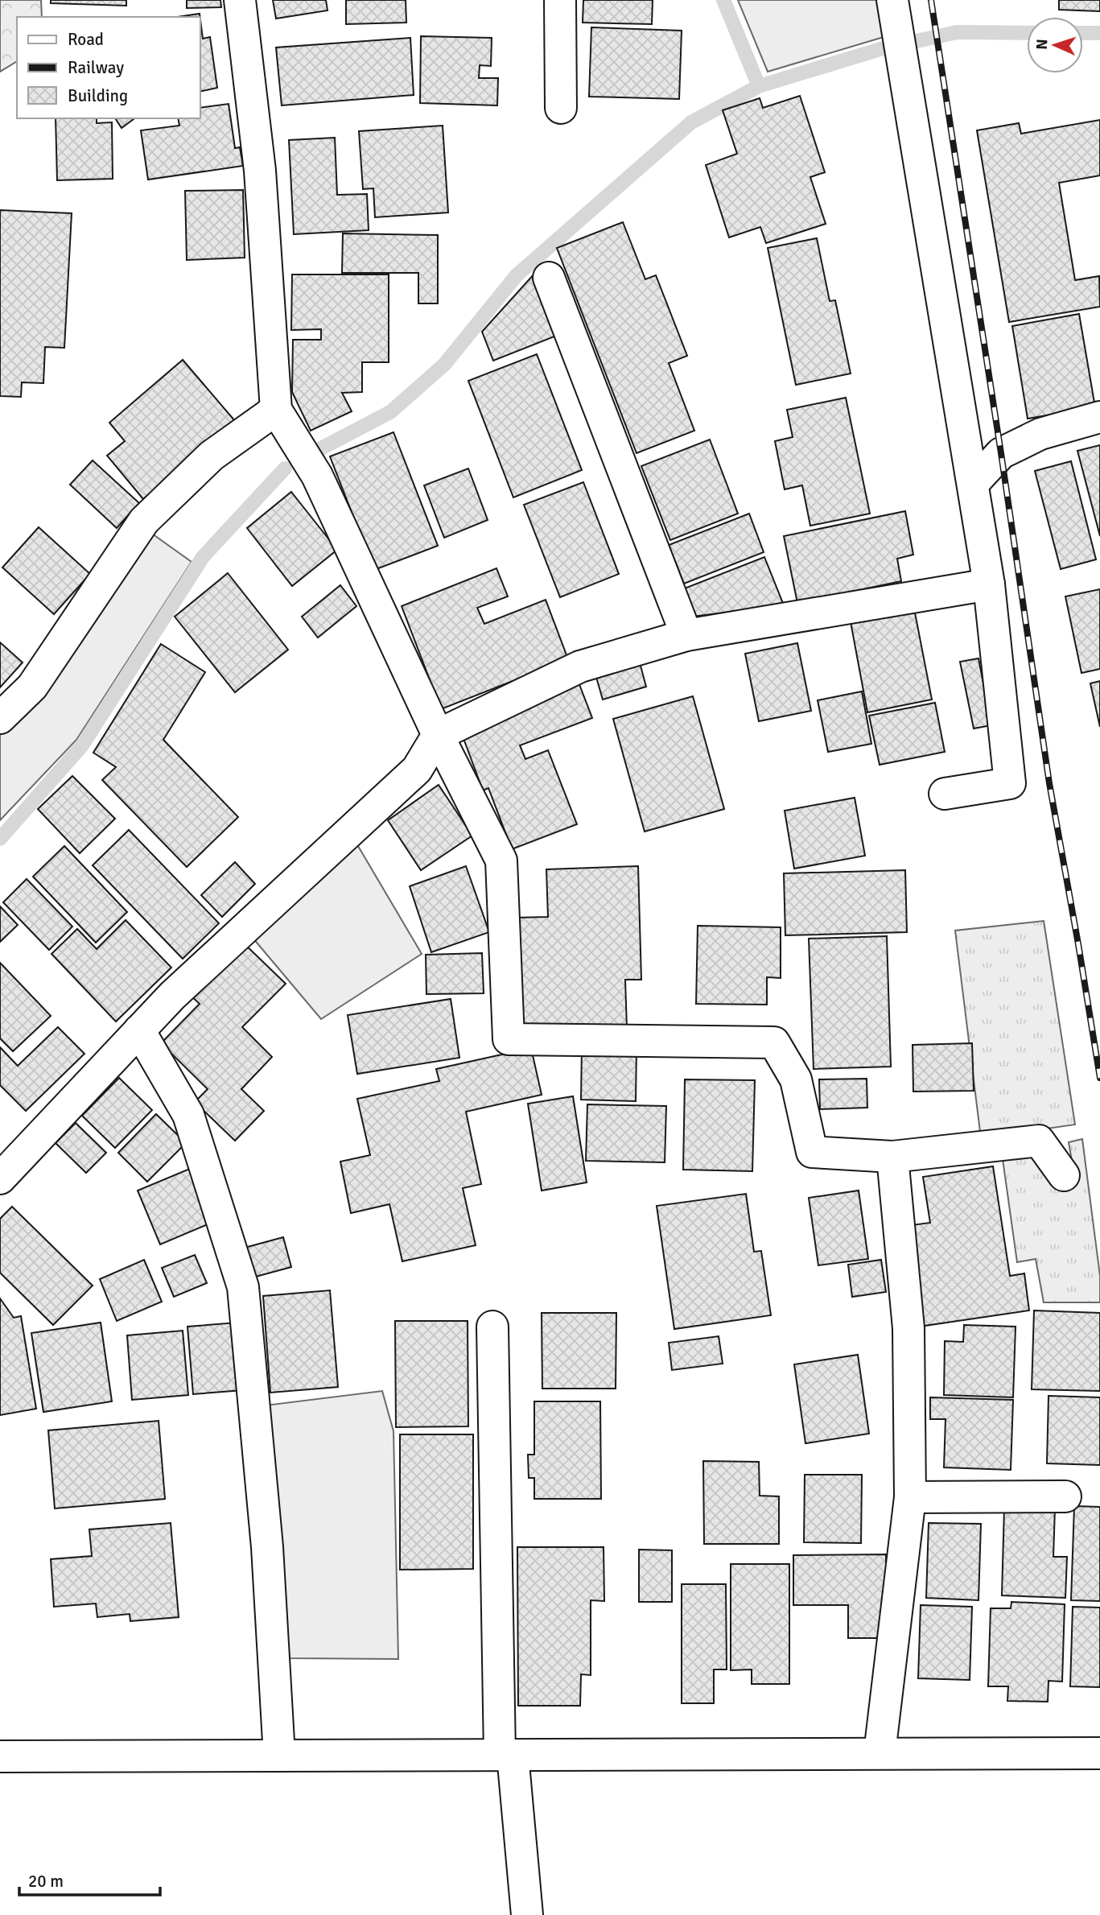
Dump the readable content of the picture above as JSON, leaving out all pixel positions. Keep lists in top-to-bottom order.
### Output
{
  "legend": ["Road", "Railway", "Building"],
  "scale_bar": "20 m",
  "north": "left"
}
